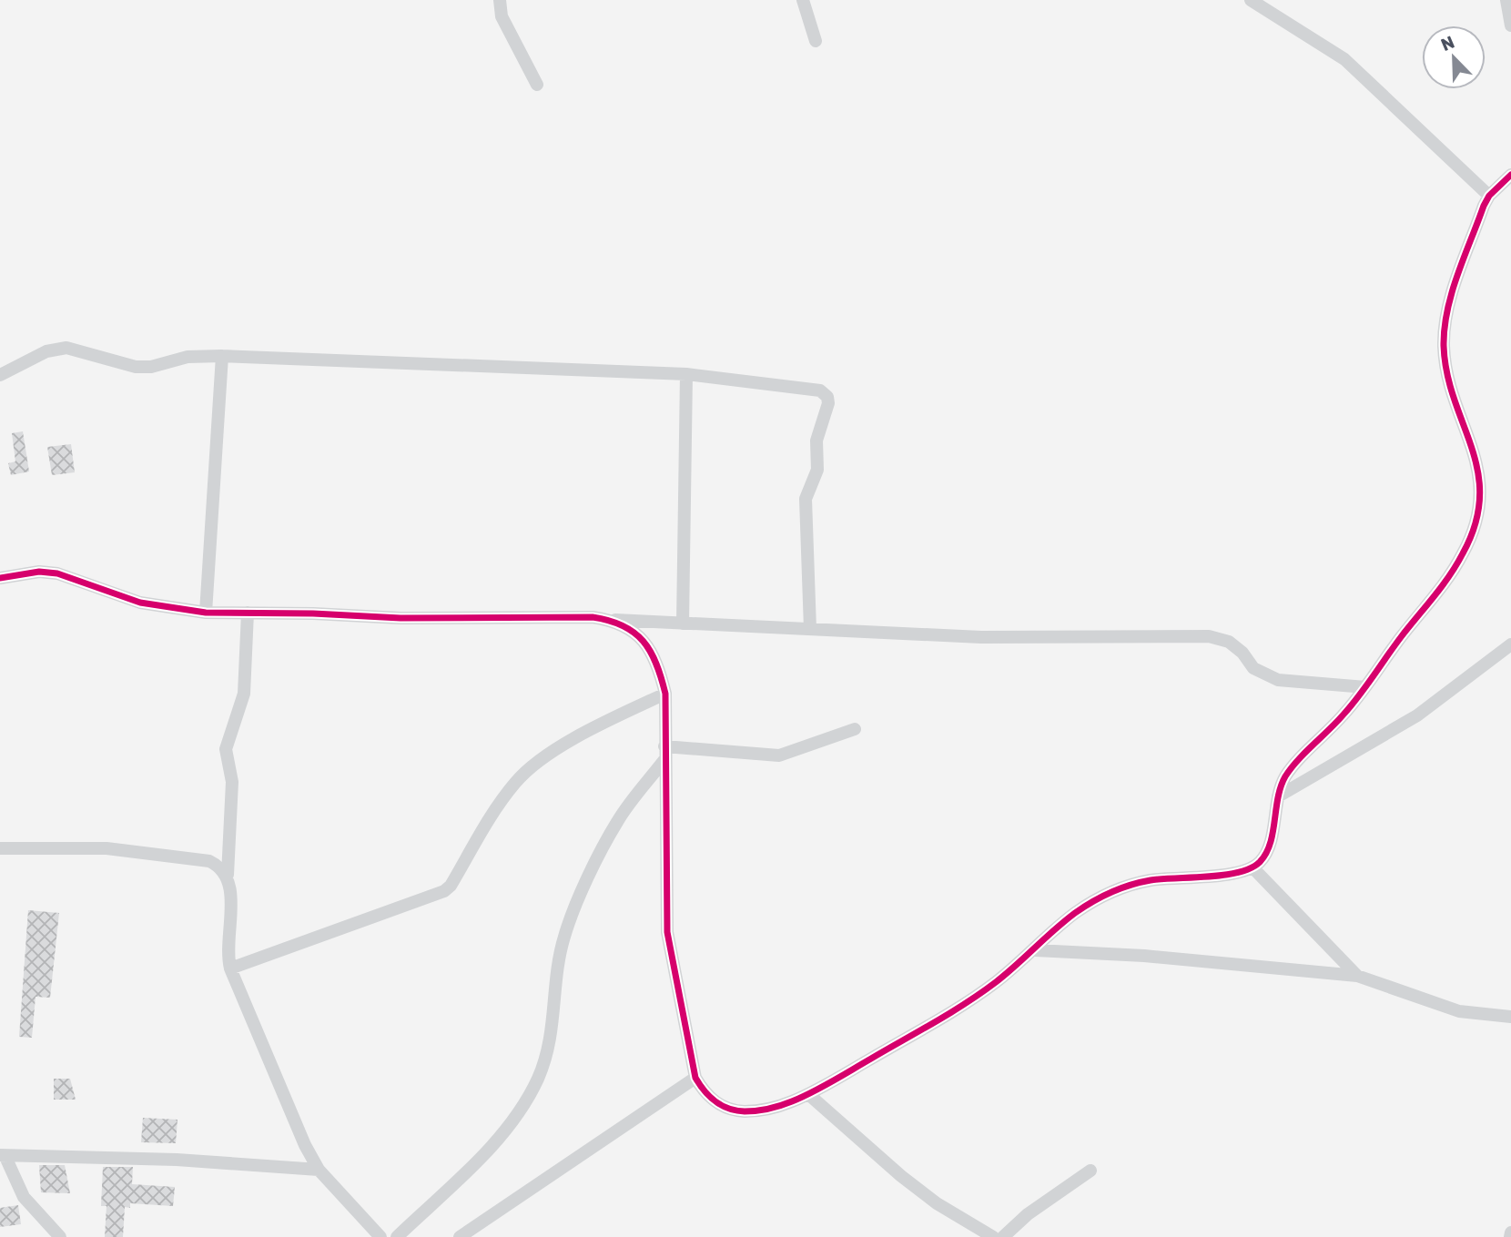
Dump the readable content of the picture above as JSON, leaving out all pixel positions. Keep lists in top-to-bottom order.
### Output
{
  "north": "top left"
}
